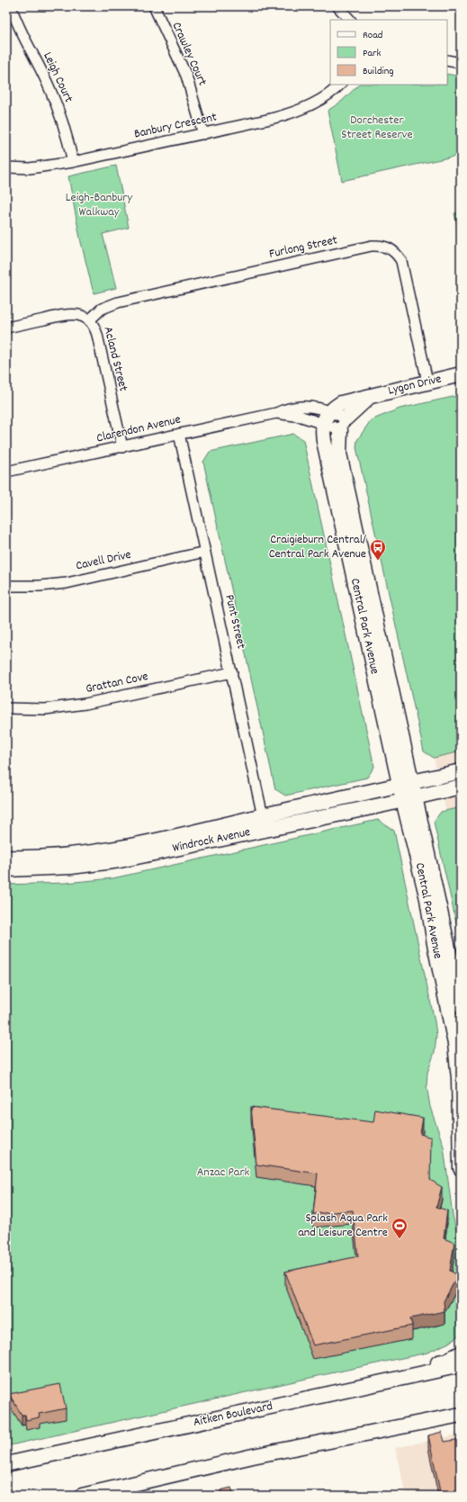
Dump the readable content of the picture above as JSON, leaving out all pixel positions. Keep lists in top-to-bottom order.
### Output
{
  "streets": {
    "street": [
      "Crawley Court",
      "Leigh Court",
      "Banbury Crescent",
      "Furlong Street",
      "Acland Street",
      "Lygon Drive",
      "Clarendon Avenue",
      "Cavell Drive",
      "Punt Street",
      "Central Park Avenue",
      "Grattan Cove",
      "Windrock Avenue",
      "Aitken Boulevard"
    ]
  },
  "crossings": [
    ["Crawley Court", "Banbury Crescent"],
    ["Leigh Court", "Banbury Crescent"],
    ["Furlong Street", "Acland Street"],
    ["Furlong Street", "Lygon Drive"],
    ["Acland Street", "Clarendon Avenue"],
    ["Clarendon Avenue", "Punt Street"],
    ["Clarendon Avenue", "Central Park Avenue"],
    ["Cavell Drive", "Punt Street"],
    ["Punt Street", "Grattan Cove"],
    ["Punt Street", "Windrock Avenue"],
    ["Central Park Avenue", "Windrock Avenue"]
  ],
  "parks": ["Dorchester Street Reserve", "Leigh-Banbury Walkway", "Anzac Park"],
  "places": {
    "bus stop": ["Craigieburn Central/ Central Park Avenue"],
    "sports": ["Splash Aqua Park and Leisure Centre"]
  },
  "legend": ["Road", "Park", "Building"]
}
